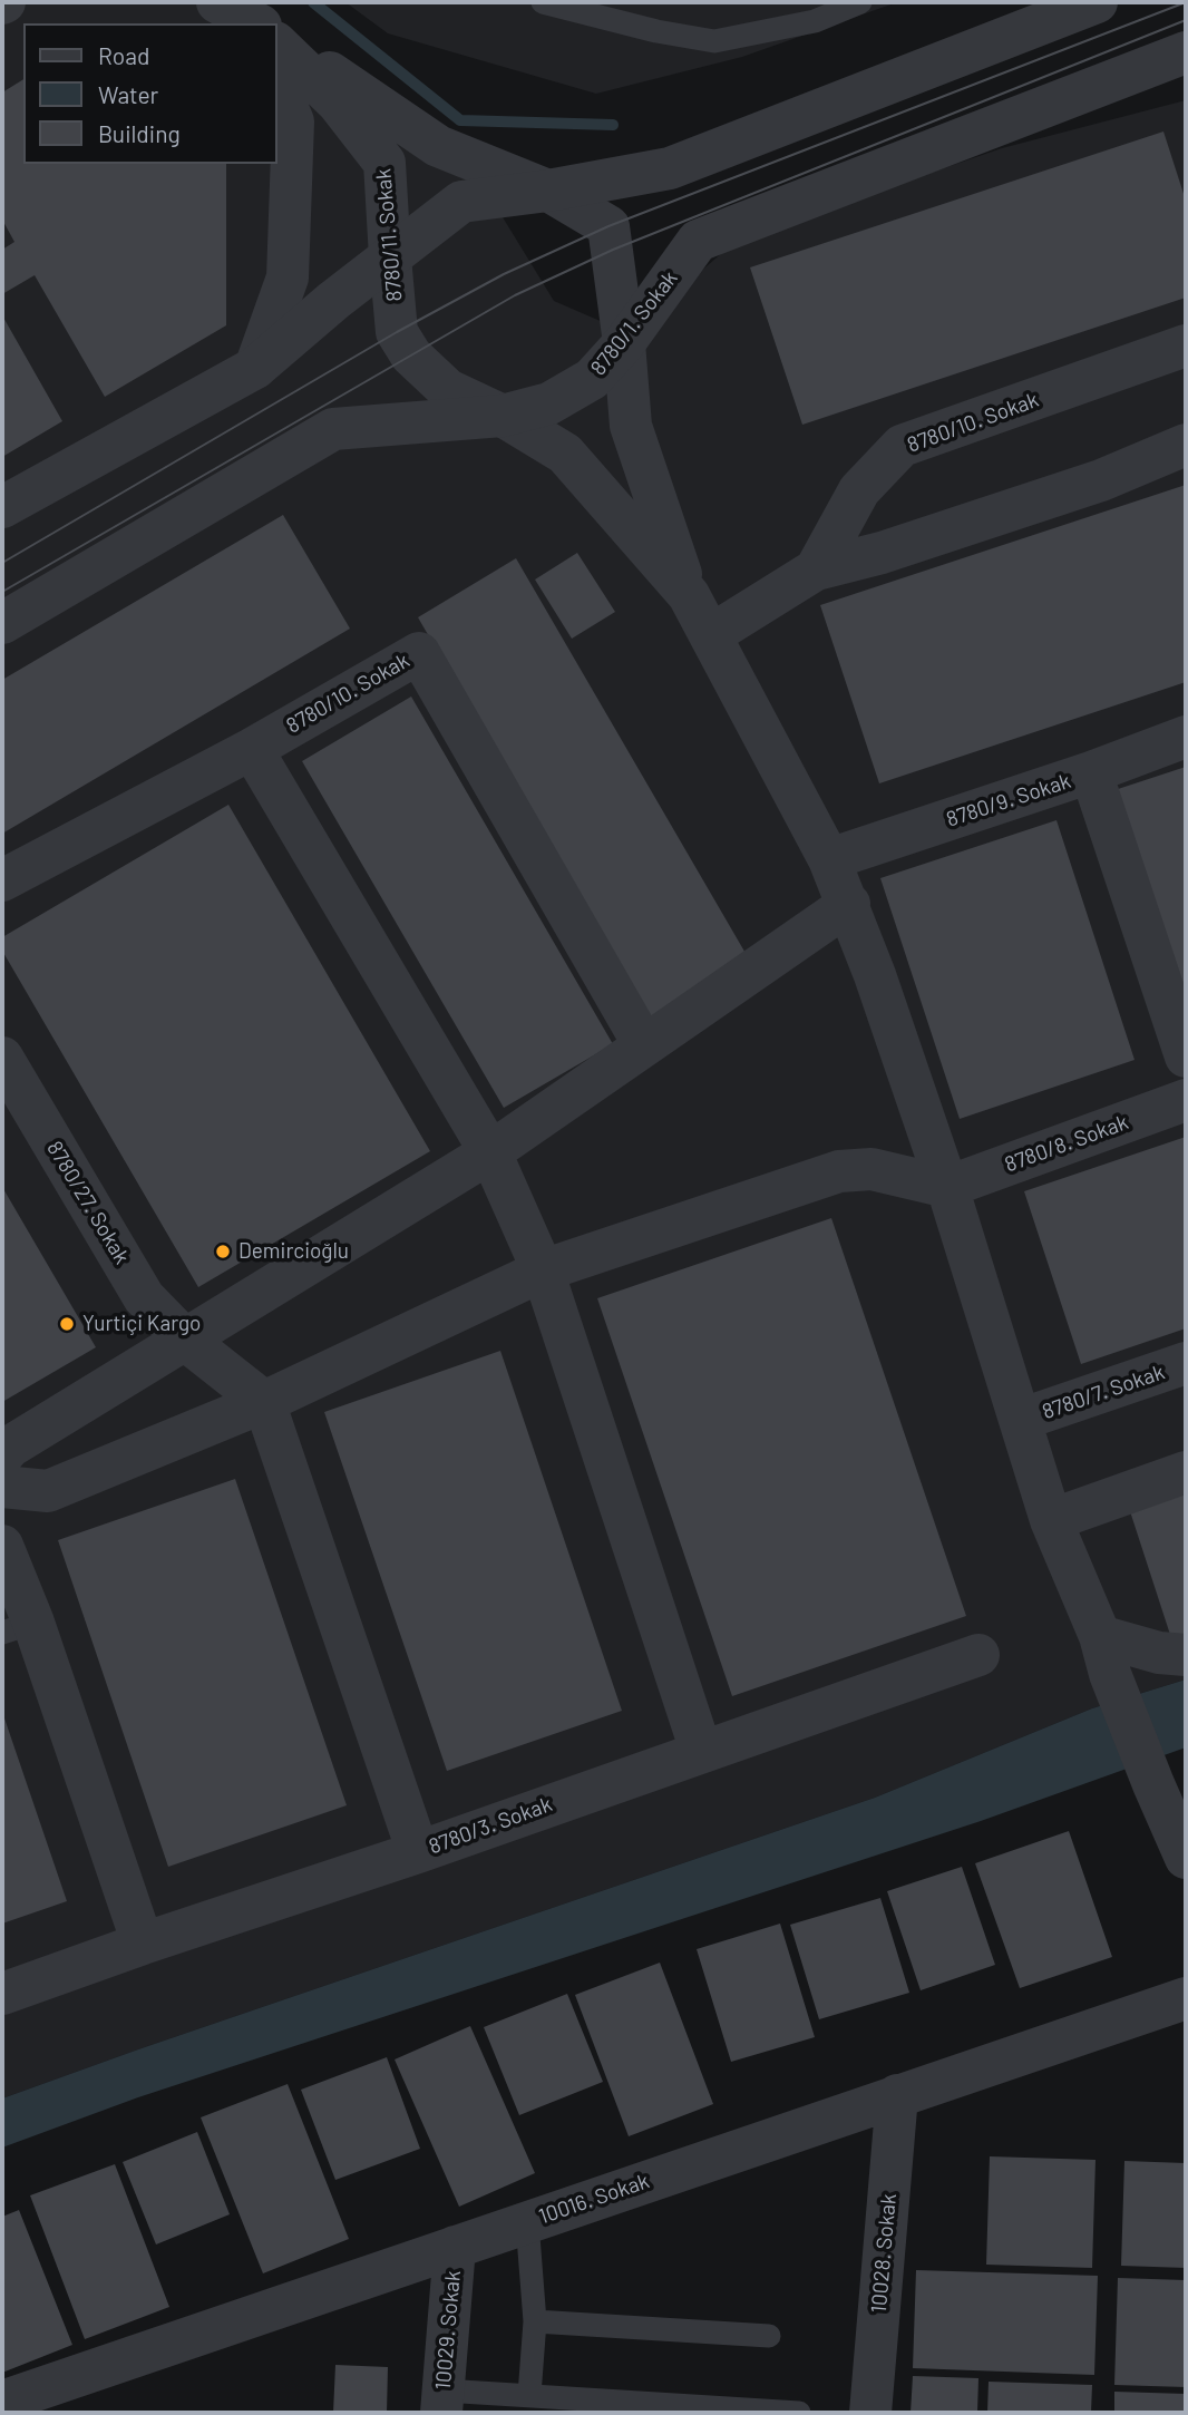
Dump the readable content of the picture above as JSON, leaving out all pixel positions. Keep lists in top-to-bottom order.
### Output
{
  "streets": {
    "street": [
      "8780/11. Sokak",
      "8780/1. Sokak",
      "8780/10. Sokak",
      "8780/9. Sokak",
      "8780/8. Sokak",
      "8780/27. Sokak",
      "8780/7. Sokak",
      "8780/3. Sokak",
      "10016. Sokak",
      "10028. Sokak",
      "10029. Sokak"
    ]
  },
  "crossings": [
    ["8780/11. Sokak", "8780/1. Sokak"],
    ["10016. Sokak", "10028. Sokak"],
    ["10016. Sokak", "10029. Sokak"]
  ],
  "places": ["Demircioğlu", "Yurtiçi Kargo"],
  "legend": ["Road", "Water", "Building"]
}
